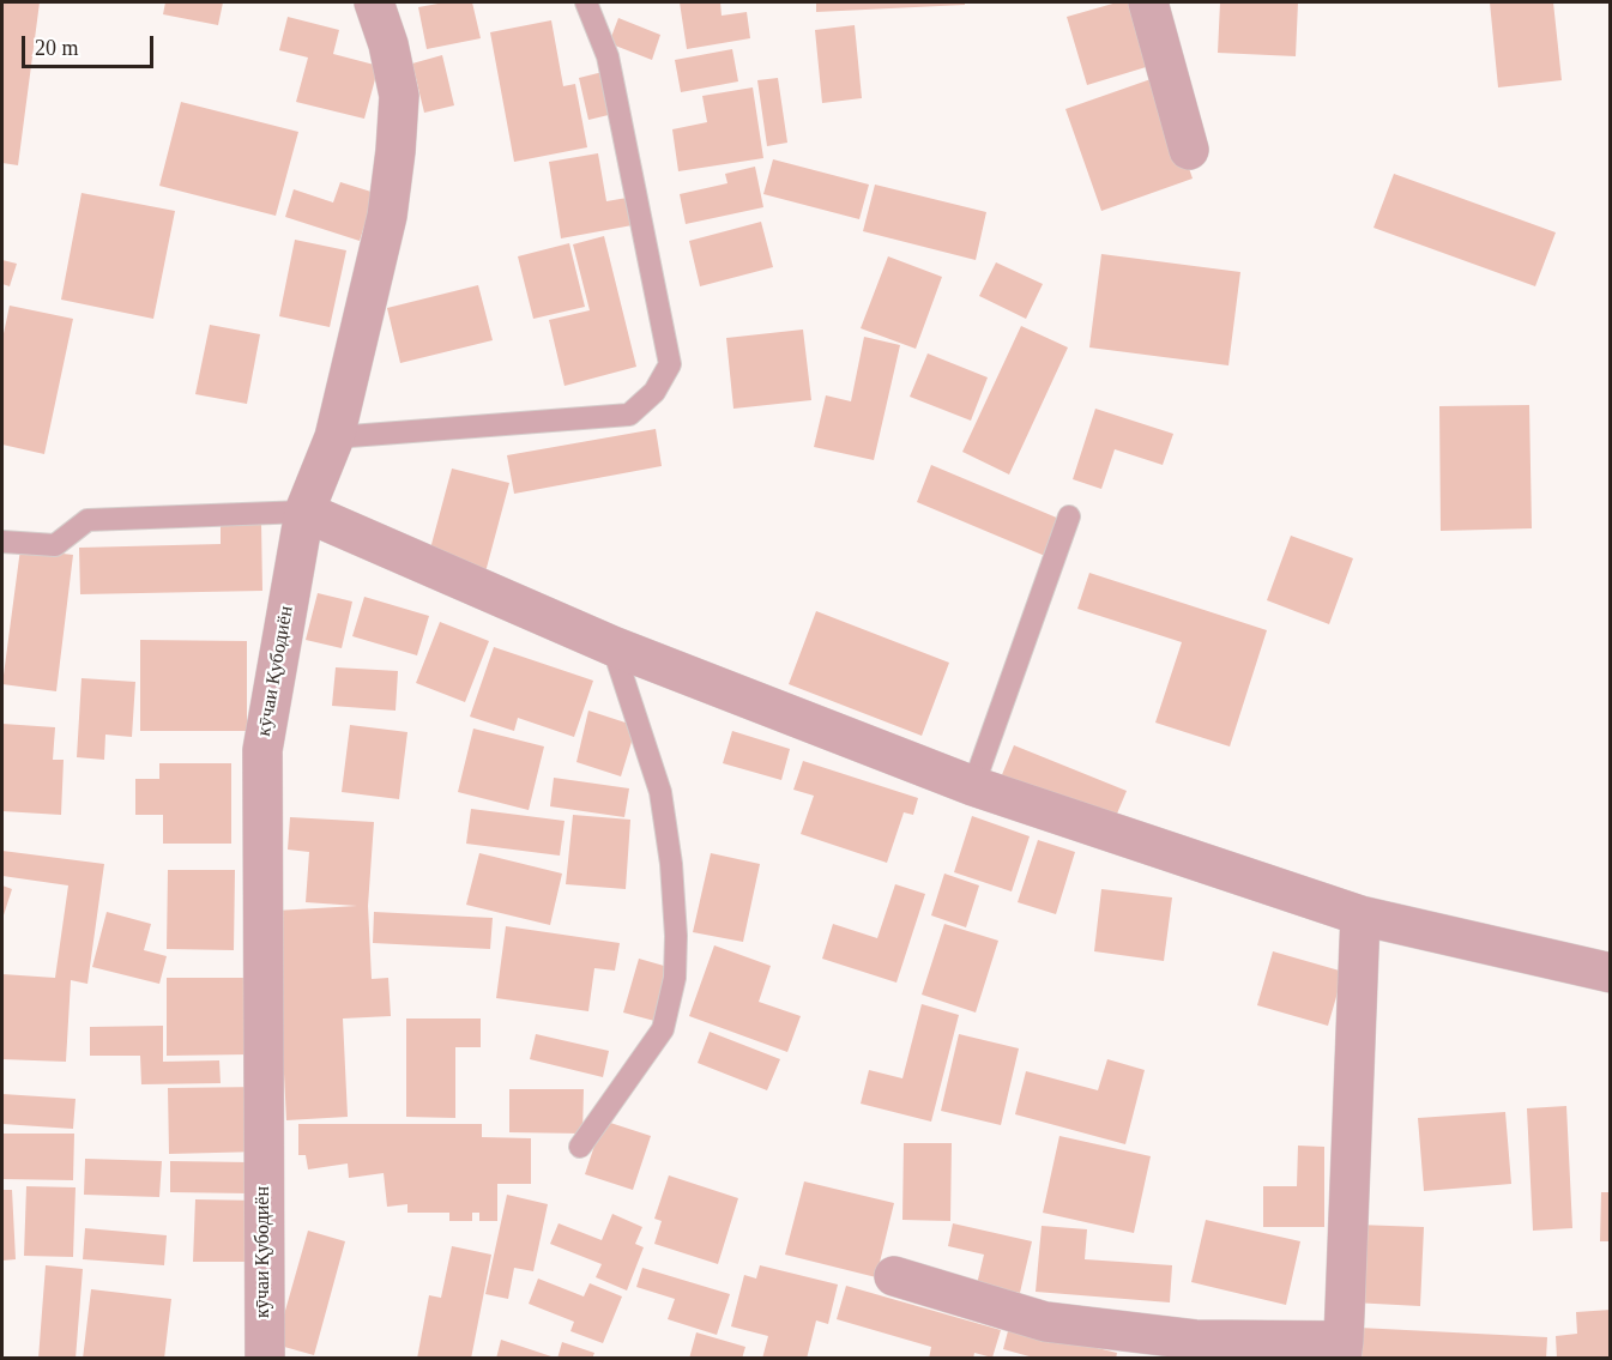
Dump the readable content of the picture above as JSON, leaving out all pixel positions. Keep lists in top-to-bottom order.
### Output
{
  "streets": {
    "street": ["кӯчаи Қубодиён"]
  },
  "scale_bar": "20 m"
}
